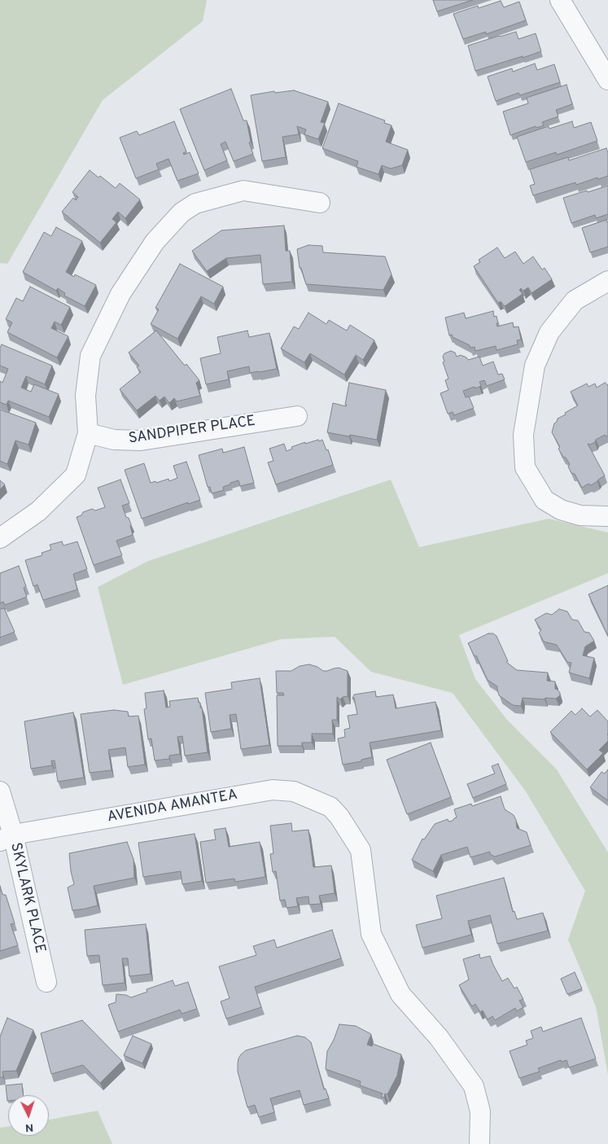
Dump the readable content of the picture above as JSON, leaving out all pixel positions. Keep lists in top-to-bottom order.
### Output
{
  "streets": {
    "street": ["SANDPIPER PLACE", "AVENIDA AMANTEA", "SKYLARK PLACE"]
  },
  "crossings": [
    ["AVENIDA AMANTEA", "SKYLARK PLACE"]
  ],
  "north": "bottom"
}
